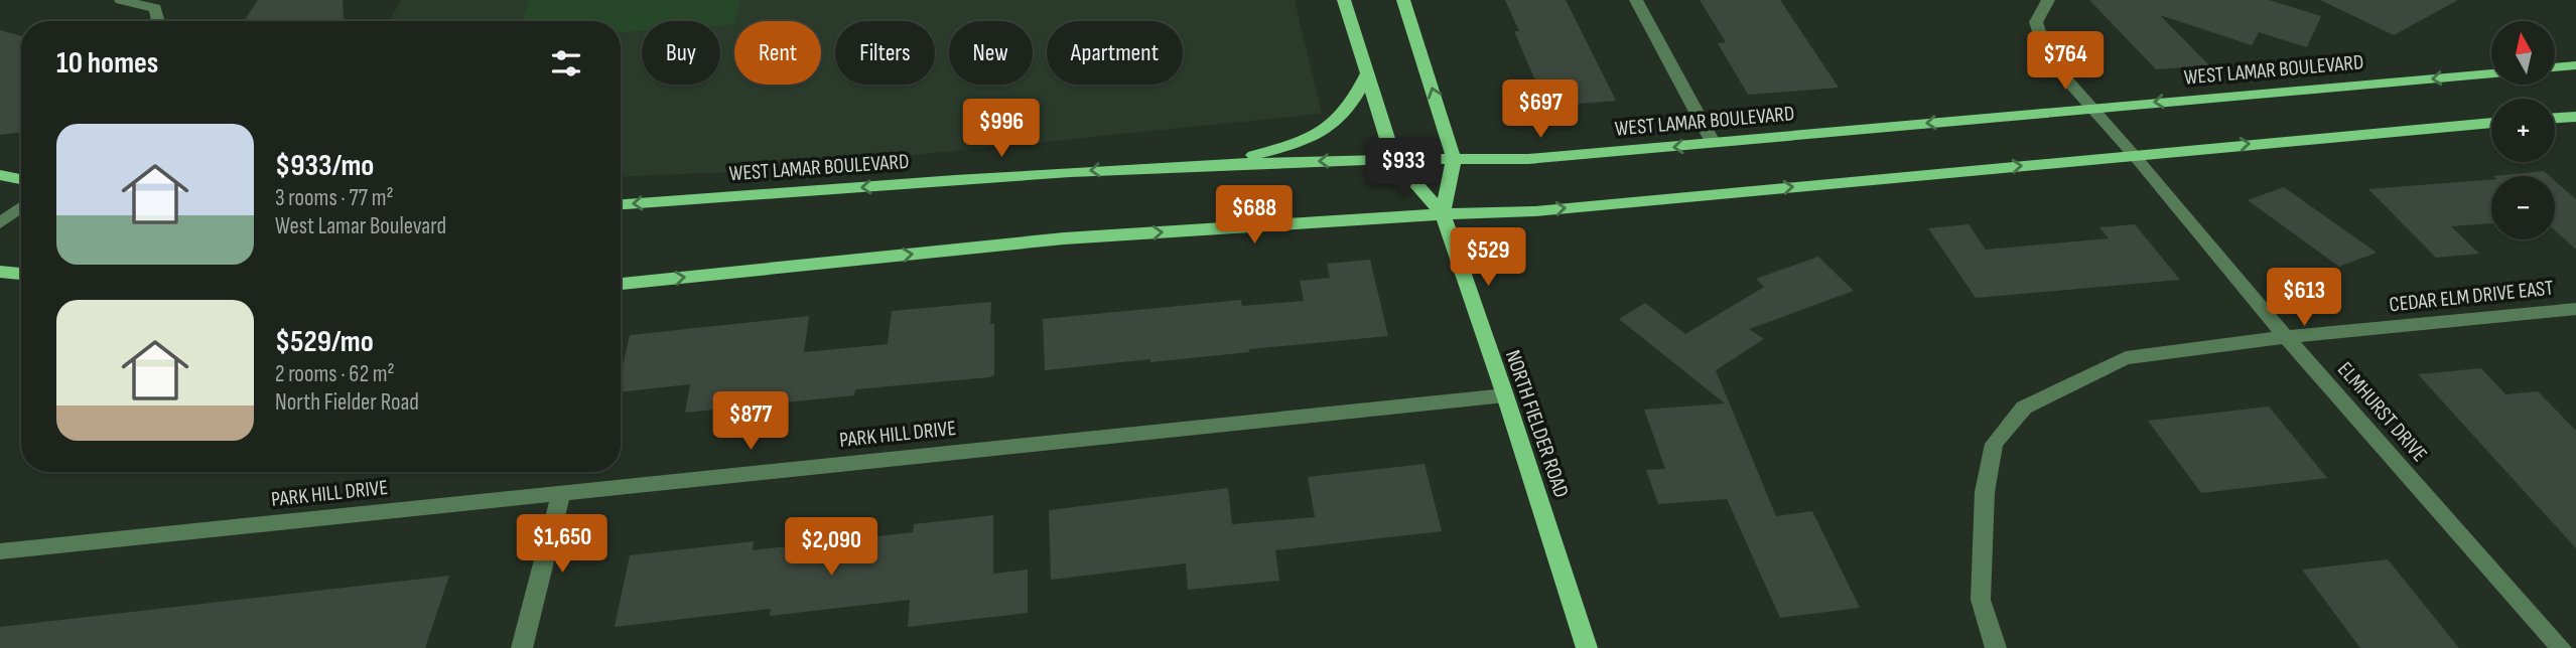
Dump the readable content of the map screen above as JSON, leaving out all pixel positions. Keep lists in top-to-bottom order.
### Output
{
  "streets": {
    "main road": ["WEST LAMAR BOULEVARD", "NORTH FIELDER ROAD"],
    "street": ["CEDAR ELM DRIVE EAST", "ELMHURST DRIVE", "PARK HILL DRIVE"]
  },
  "crossings": [
    ["WEST LAMAR BOULEVARD", "ELMHURST DRIVE"],
    ["WEST LAMAR BOULEVARD", "NORTH FIELDER ROAD"],
    ["CEDAR ELM DRIVE EAST", "ELMHURST DRIVE"],
    ["NORTH FIELDER ROAD", "PARK HILL DRIVE"]
  ],
  "north": "top",
  "page": {
    "map_buttons": ["+", "−"],
    "chip": [
      "Buy",
      "Rent",
      "Filters",
      "New",
      "Apartment"
    ],
    "heading": "10 homes",
    "price": [
      "$764",
      "$697",
      "$996",
      "$933",
      "$688",
      "$529",
      "$613",
      "$877",
      "$1,650",
      "$2,090"
    ],
    "list": [
      {
        "name": "$933/mo",
        "note": "3 rooms · 77 m² · West Lamar Boulevard"
      },
      {
        "name": "$529/mo",
        "note": "2 rooms · 62 m² · North Fielder Road"
      }
    ]
  }
}
